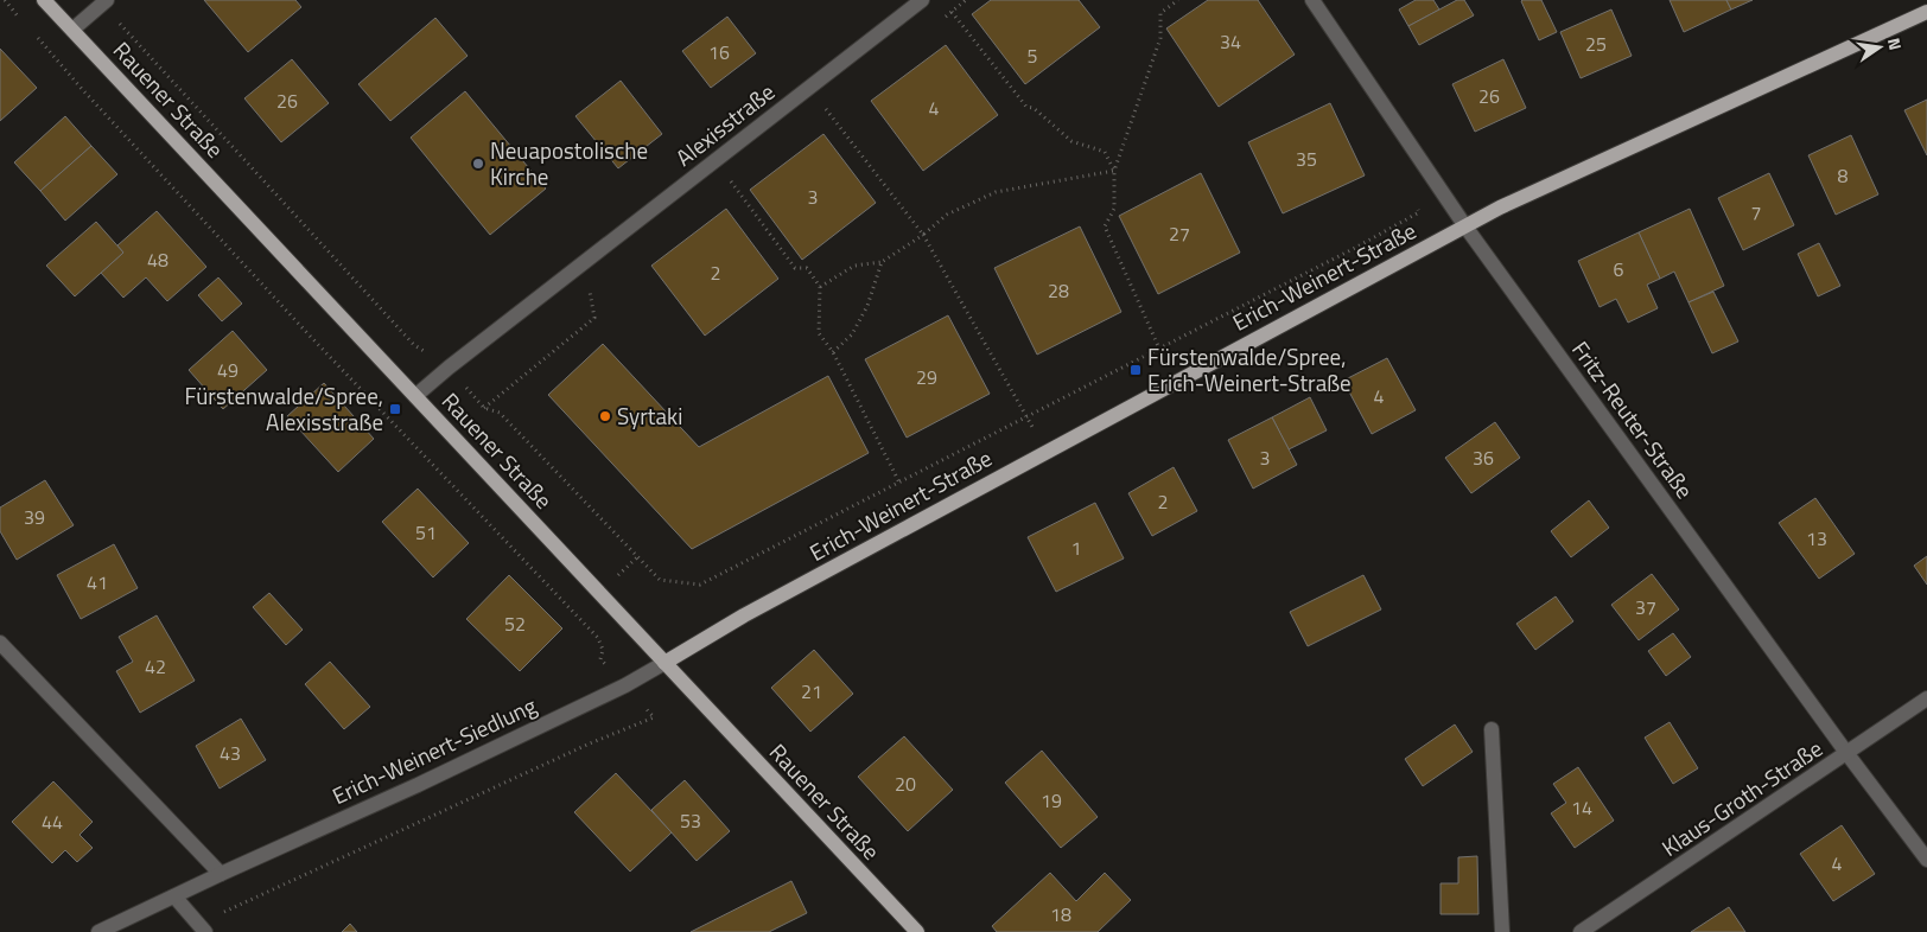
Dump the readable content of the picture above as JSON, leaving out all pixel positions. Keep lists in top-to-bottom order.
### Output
{
  "streets": {
    "main road": ["Rauener Straße", "Erich-Weinert-Straße"],
    "street": [
      "Alexisstraße",
      "Fritz-Reuter-Straße",
      "Erich-Weinert-Siedlung",
      "Klaus-Groth-Straße"
    ]
  },
  "crossings": [
    ["Rauener Straße", "Alexisstraße"],
    ["Rauener Straße", "Erich-Weinert-Straße"],
    ["Rauener Straße", "Erich-Weinert-Siedlung"],
    ["Erich-Weinert-Straße", "Fritz-Reuter-Straße"],
    ["Erich-Weinert-Straße", "Erich-Weinert-Siedlung"],
    ["Fritz-Reuter-Straße", "Klaus-Groth-Straße"]
  ],
  "places": {
    "other": ["Neuapostolische Kirche", "Syrtaki"],
    "transit": ["Fürstenwalde/Spree, Erich-Weinert-Straße", "Fürstenwalde/Spree, Alexisstraße"]
  },
  "house_numbers": [
    "34",
    "25",
    "16",
    "5",
    "26",
    "26",
    "4",
    "35",
    "8",
    "3",
    "7",
    "27",
    "48",
    "6",
    "2",
    "28",
    "49",
    "29",
    "4",
    "3",
    "36",
    "2",
    "39",
    "51",
    "13",
    "1",
    "41",
    "37",
    "52",
    "42",
    "21",
    "43",
    "20",
    "19",
    "14",
    "53",
    "44",
    "4",
    "18"
  ],
  "north": "right"
}
